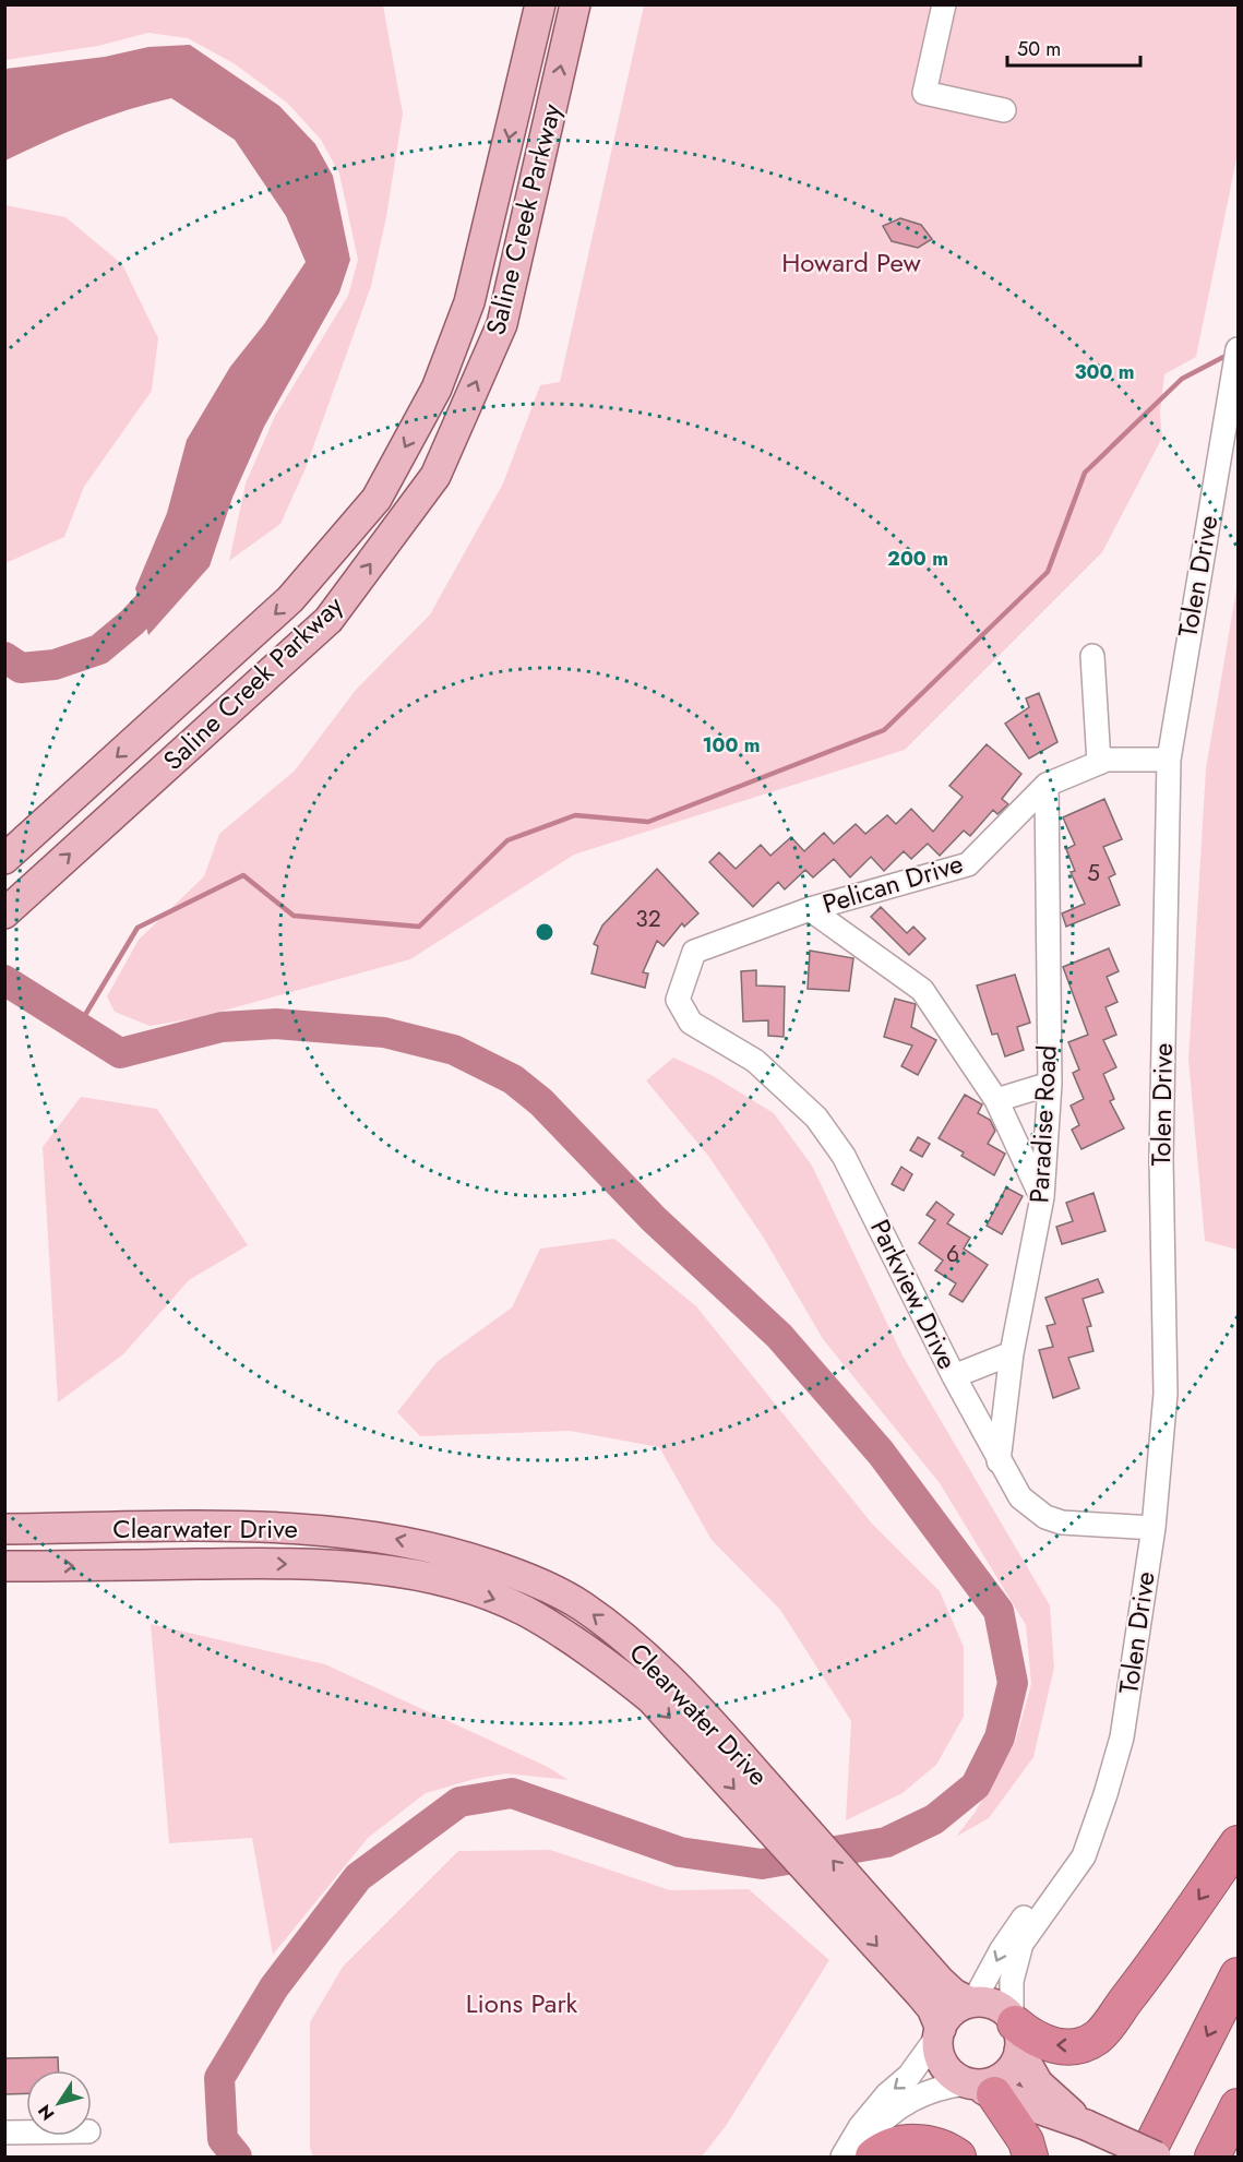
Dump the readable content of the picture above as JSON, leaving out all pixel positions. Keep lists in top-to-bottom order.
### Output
{
  "streets": {
    "main road": ["Saline Creek Parkway", "Clearwater Drive"],
    "street": [
      "Tolen Drive",
      "Pelican Drive",
      "Paradise Road",
      "Parkview Drive"
    ]
  },
  "crossings": [
    ["Tolen Drive", "Pelican Drive"],
    ["Tolen Drive", "Parkview Drive"],
    ["Tolen Drive", "Clearwater Drive"],
    ["Pelican Drive", "Paradise Road"],
    ["Pelican Drive", "Parkview Drive"],
    ["Paradise Road", "Parkview Drive"]
  ],
  "parks": ["Howard Pew", "Lions Park"],
  "house_numbers": ["5", "32", "6"],
  "scale_bar": "50 m",
  "north": "bottom left",
  "rings": ["300 m", "200 m", "100 m"]
}
